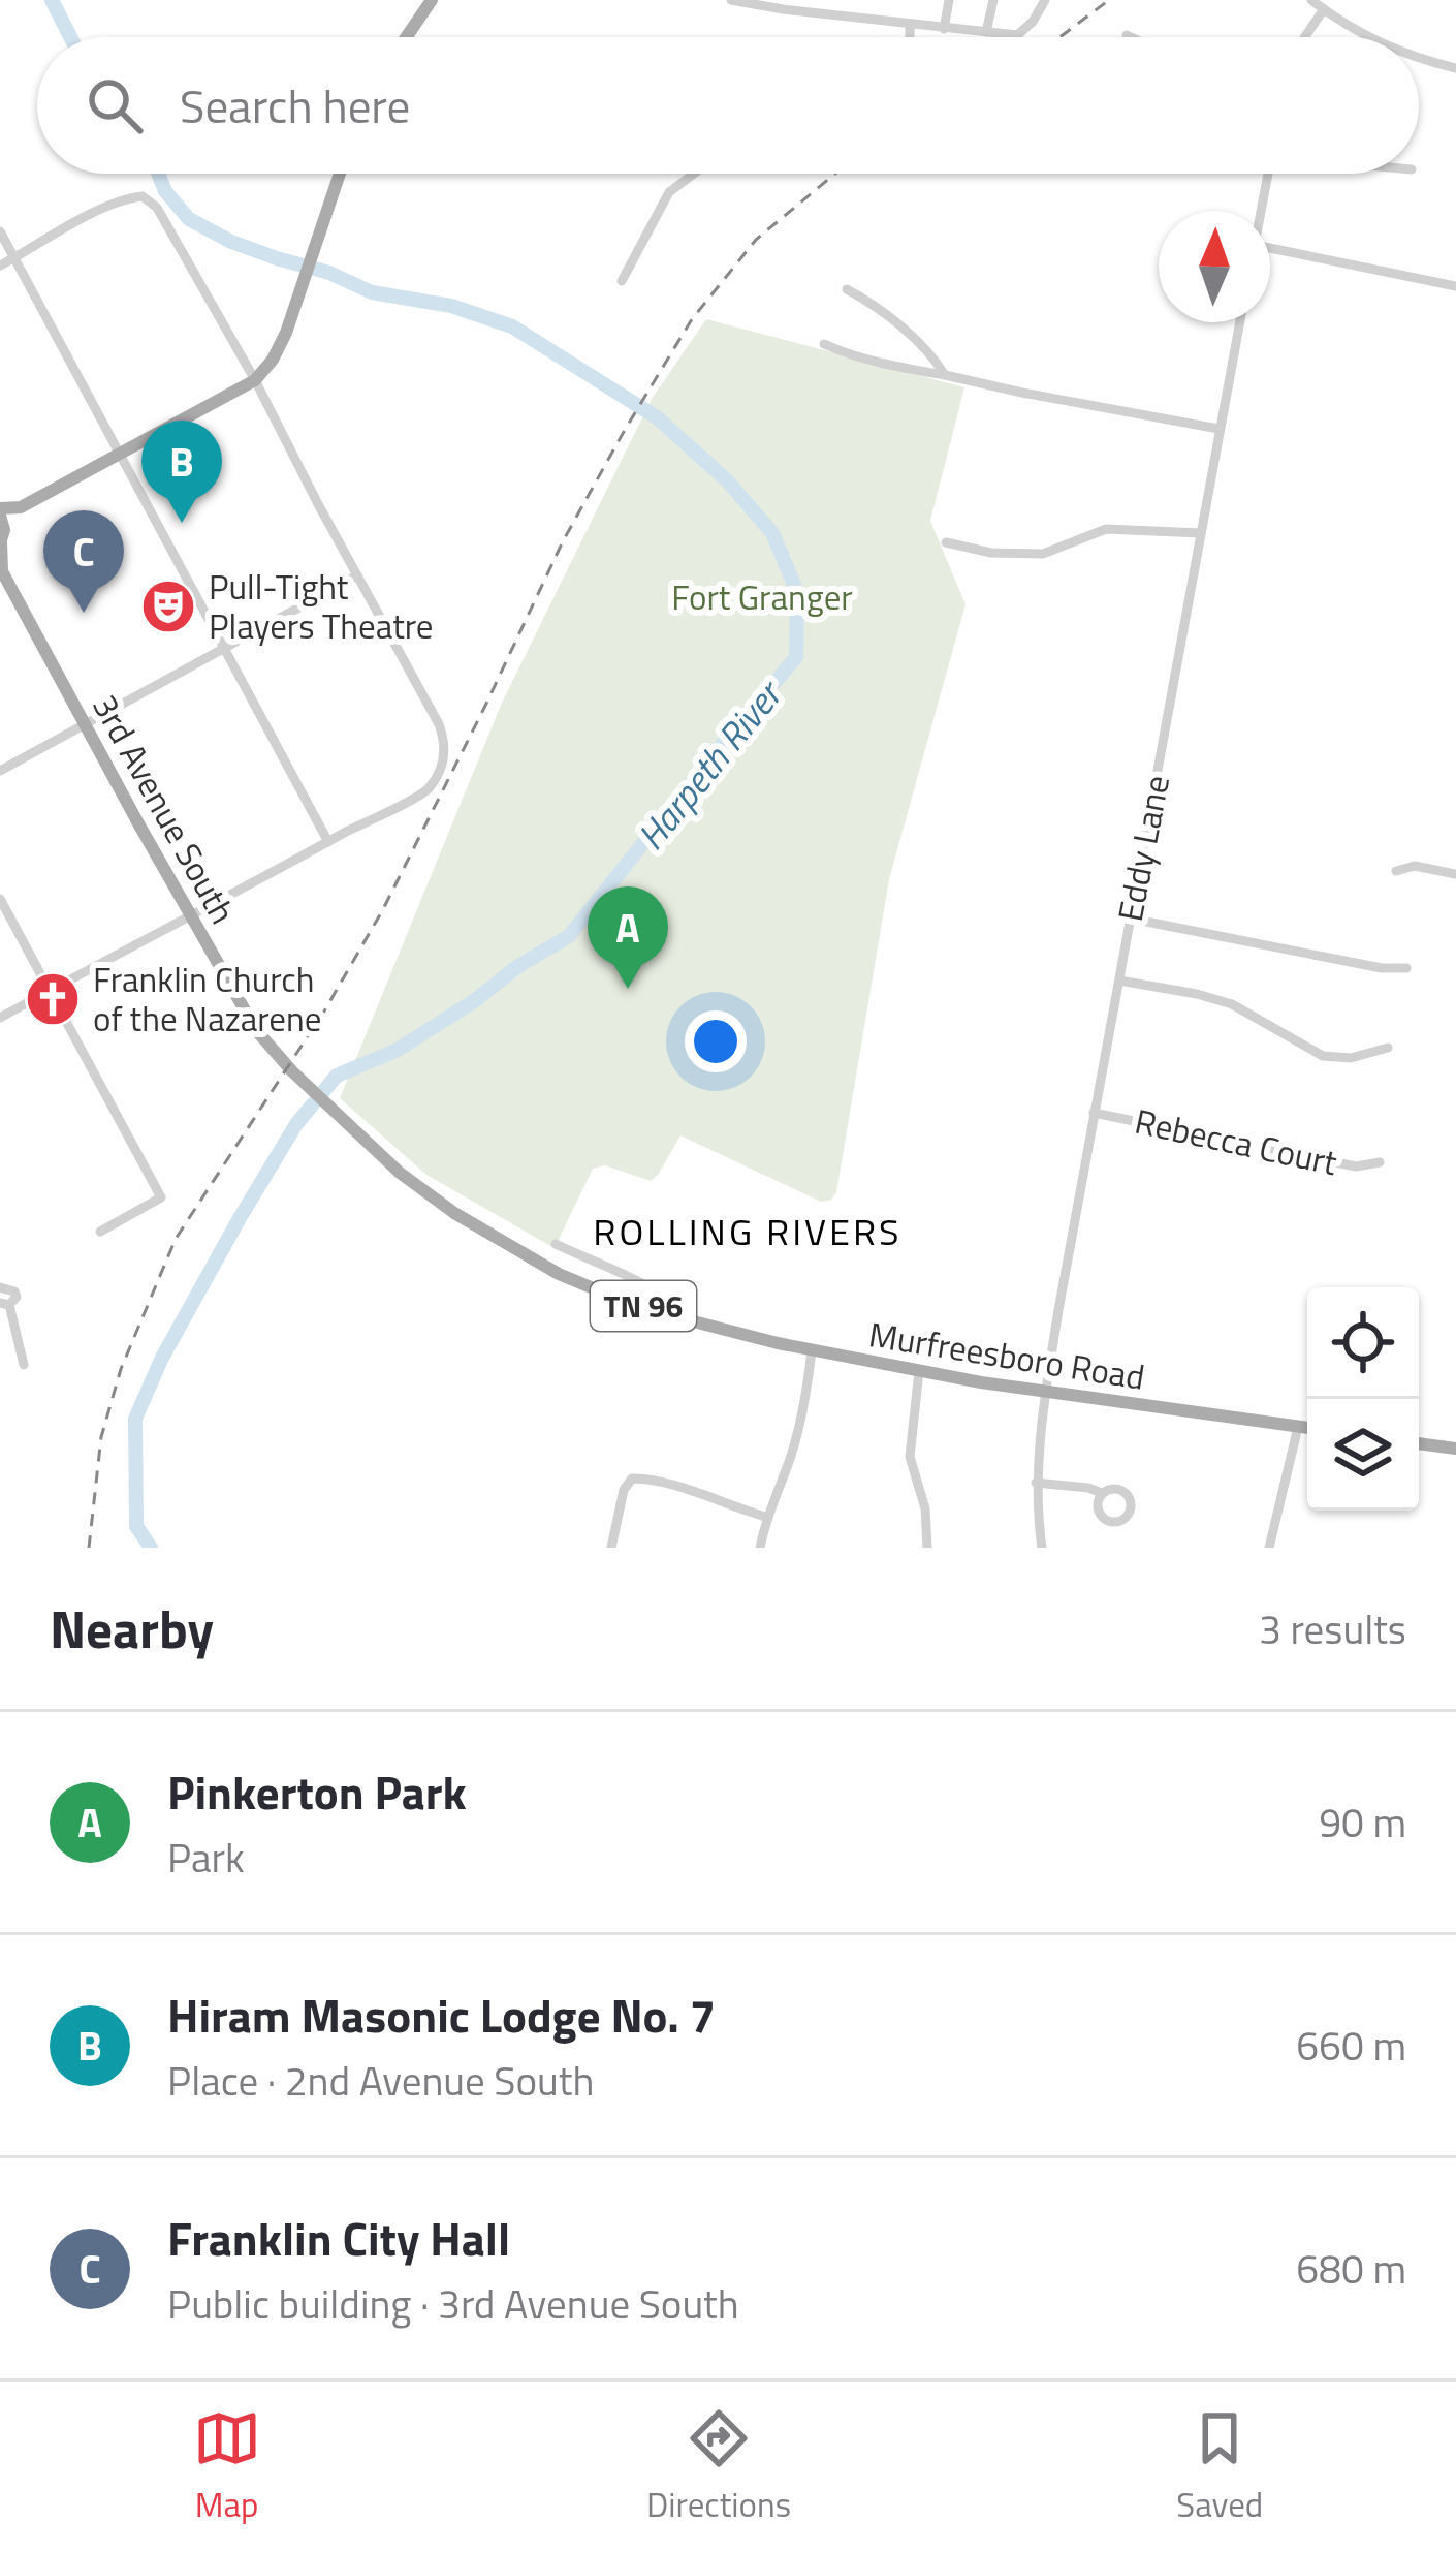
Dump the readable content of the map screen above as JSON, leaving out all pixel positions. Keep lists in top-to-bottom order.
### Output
{
  "streets": {
    "main road": ["3rd Avenue South", "TN 96", "Murfreesboro Road"],
    "street": ["Eddy Lane", "Rebecca Court"]
  },
  "crossings": [
    ["3rd Avenue South", "Murfreesboro Road"],
    ["Eddy Lane", "Rebecca Court"],
    ["Eddy Lane", "Murfreesboro Road"]
  ],
  "districts": ["ROLLING RIVERS"],
  "water": ["Harpeth River"],
  "parks": ["Fort Granger"],
  "places": {
    "theatre": ["Pull-Tight Players Theatre"],
    "church": ["Franklin Church of the Nazarene"]
  },
  "north": "top",
  "page": {
    "search": "Search here",
    "pins": ["B", "C", "A"],
    "heading": ["Nearby", "3 results"],
    "list": [
      {
        "mark": "A",
        "name": "Pinkerton Park",
        "note": "Park",
        "value": "90 m"
      },
      {
        "mark": "B",
        "name": "Hiram Masonic Lodge No. 7",
        "note": "Place · 2nd Avenue South",
        "value": "660 m"
      },
      {
        "mark": "C",
        "name": "Franklin City Hall",
        "note": "Public building · 3rd Avenue South",
        "value": "680 m"
      }
    ],
    "nav": ["Map", "Directions", "Saved"]
  }
}
